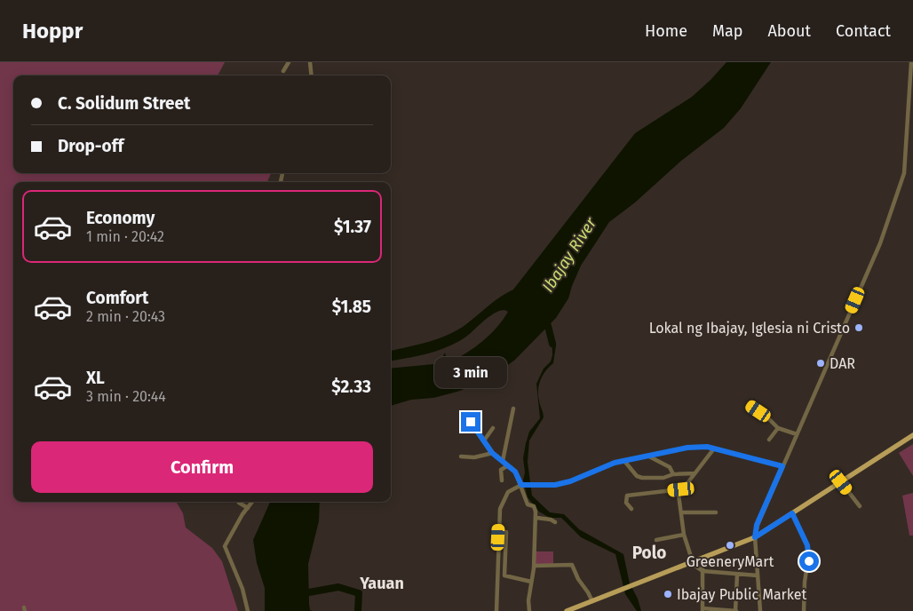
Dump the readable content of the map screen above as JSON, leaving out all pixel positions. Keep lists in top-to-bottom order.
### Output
{
  "districts": ["Polo", "Yauan"],
  "water": ["Ibajay River"],
  "places": [
    "Lokal ng Ibajay, Iglesia ni Cristo",
    "DAR",
    "GreeneryMart",
    "Ibajay Public Market"
  ],
  "page": {
    "header": "Hoppr",
    "nav": [
      "Home",
      "Map",
      "About",
      "Contact"
    ],
    "banner": ["C. Solidum Street", "Drop-off"],
    "list": [
      {
        "name": "Economy",
        "note": "1 min · 20:42",
        "value": "$1.37"
      },
      {
        "name": "Comfort",
        "note": "2 min · 20:43",
        "value": "$1.85"
      },
      {
        "name": "XL",
        "note": "3 min · 20:44",
        "value": "$2.33"
      }
    ],
    "bubble": "3 min",
    "buttons": "Confirm"
  }
}
